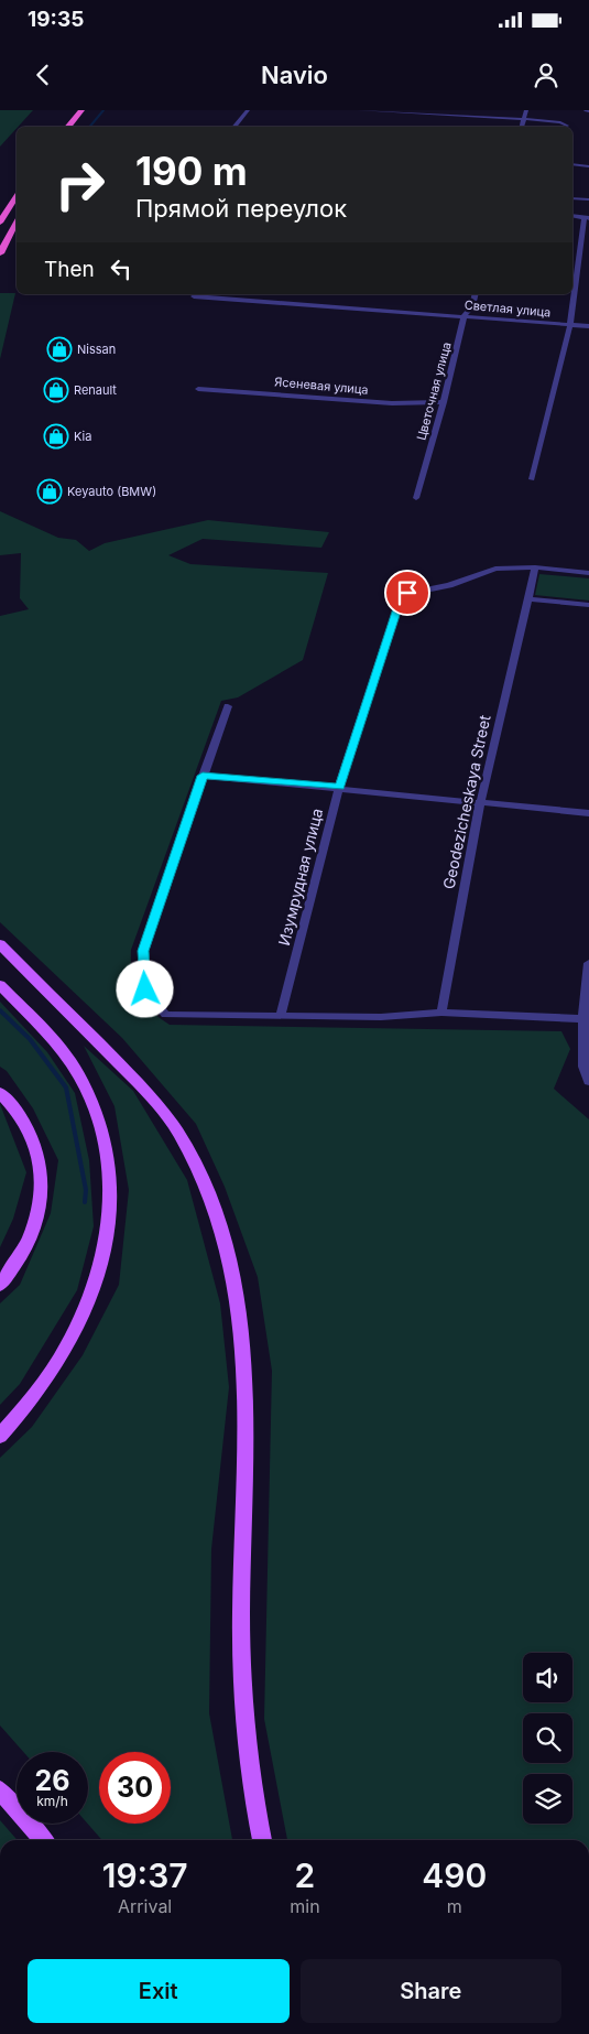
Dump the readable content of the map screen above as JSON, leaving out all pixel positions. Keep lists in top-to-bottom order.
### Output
{
  "streets": {
    "street": [
      "Светлая улица",
      "Ясеневая улица",
      "Цветочная улица",
      "Geodezicheskaya Street",
      "Изумрудная улица"
    ]
  },
  "crossings": [
    ["Светлая улица", "Цветочная улица"],
    ["Ясеневая улица", "Цветочная улица"],
    ["Geodezicheskaya Street", "Изумрудная улица"]
  ],
  "places": {
    "shop": [
      "Nissan",
      "Renault",
      "Kia",
      "Keyauto (BMW)"
    ]
  },
  "page": {
    "status": "19:35",
    "header": "Navio",
    "turn": ["190 m", "Прямой переулок"],
    "then": "Then",
    "speed": "26 km/h",
    "limit": "30",
    "eta": [
      "19:37",
      "Arrival",
      "2",
      "min",
      "490",
      "m"
    ],
    "buttons": ["Exit", "Share"]
  }
}
